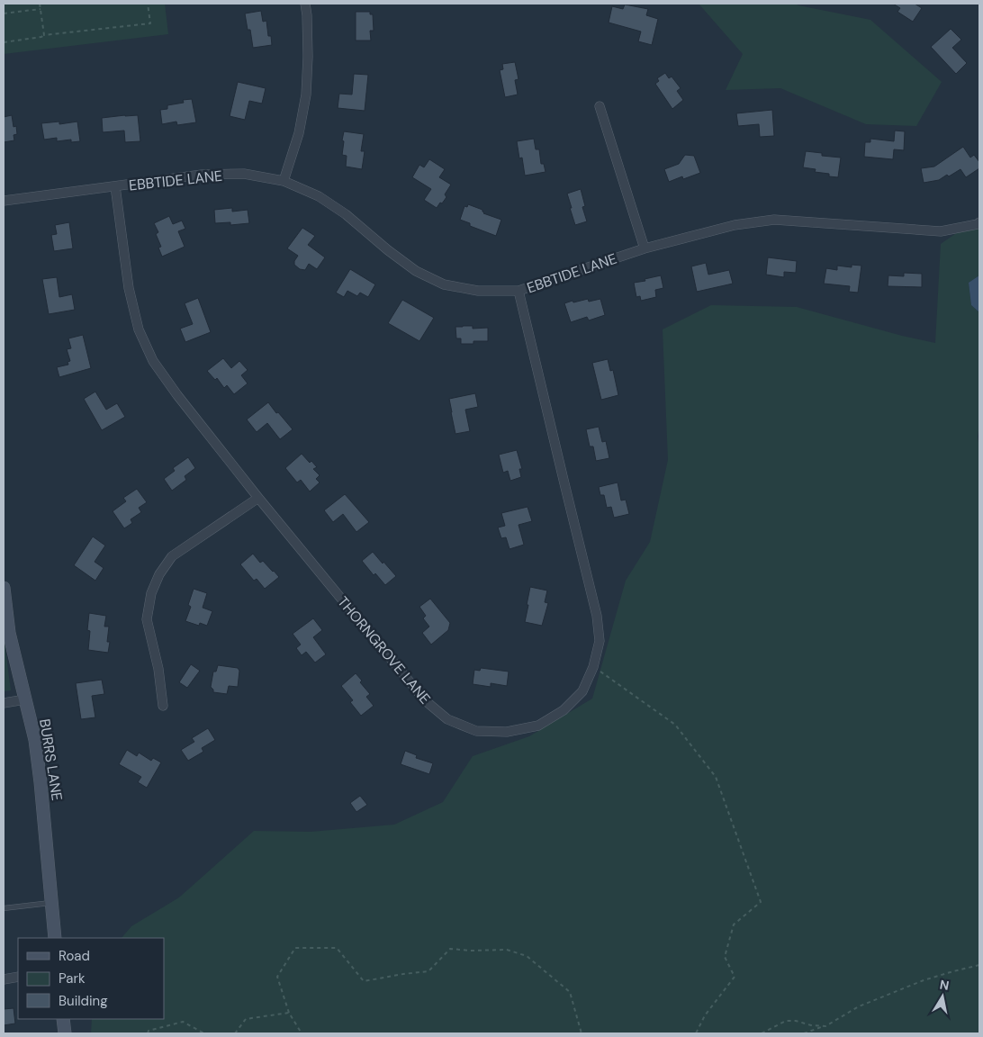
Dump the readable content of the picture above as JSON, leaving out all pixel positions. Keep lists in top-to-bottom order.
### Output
{
  "streets": {
    "street": ["EBBTIDE LANE", "THORNGROVE LANE", "BURRS LANE"]
  },
  "crossings": [
    ["EBBTIDE LANE", "THORNGROVE LANE"]
  ],
  "legend": ["Road", "Park", "Building"],
  "north": "top"
}
